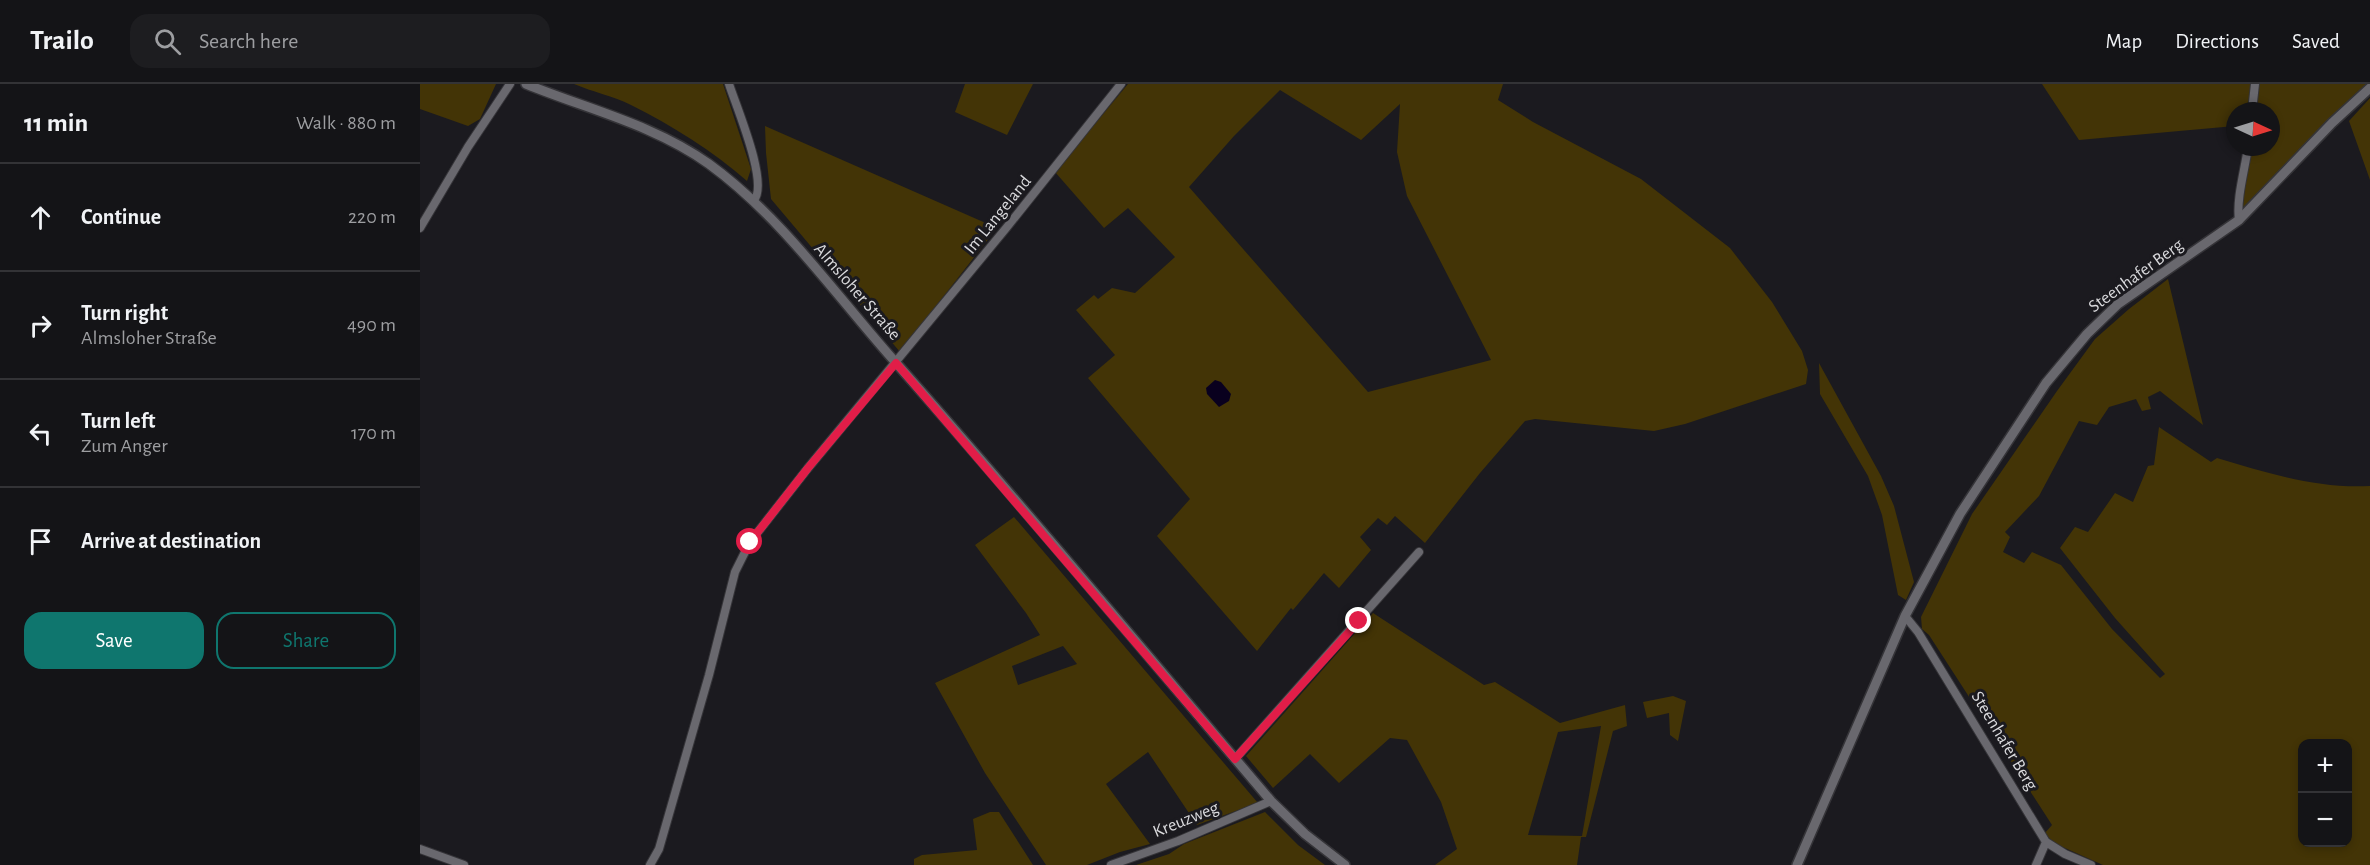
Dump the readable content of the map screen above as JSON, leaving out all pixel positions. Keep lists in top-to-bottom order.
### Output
{
  "streets": {
    "street": [
      "Im Langeland",
      "Steenhafer Berg",
      "Almsloher Straße",
      "Kreuzweg"
    ]
  },
  "crossings": [
    ["Im Langeland", "Almsloher Straße"],
    ["Almsloher Straße", "Kreuzweg"]
  ],
  "north": "right",
  "page": {
    "header": "Trailo",
    "search": "Search here",
    "nav": ["Map", "Directions", "Saved"],
    "heading": ["11 min", "Walk · 880 m"],
    "list": [
      ["Continue", "220 m"],
      ["Turn right", "Almsloher Straße", "490 m"],
      ["Turn left", "Zum Anger", "170 m"],
      "Arrive at destination"
    ],
    "buttons": ["Save", "Share"],
    "map_buttons": ["+", "−"]
  }
}
